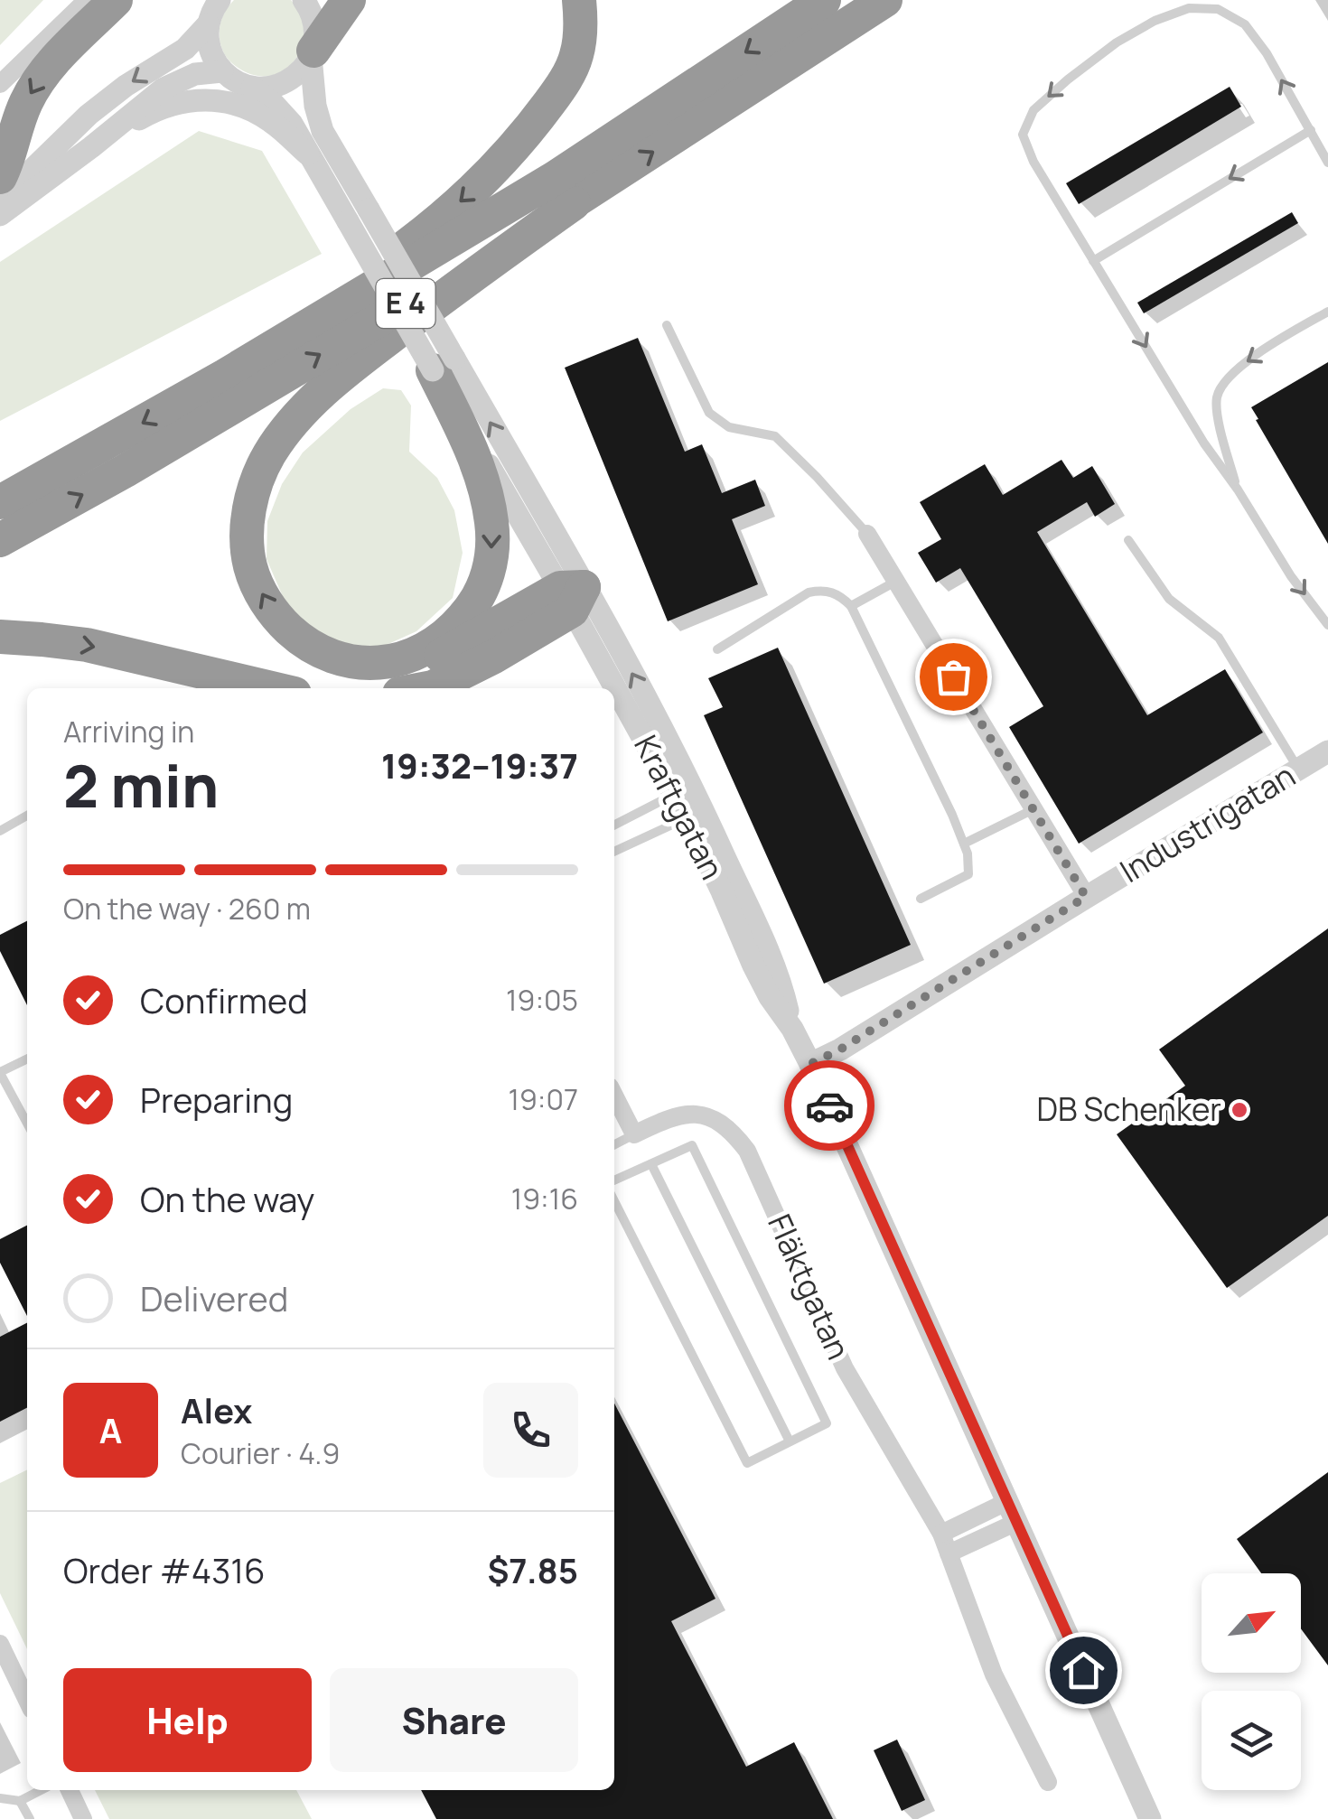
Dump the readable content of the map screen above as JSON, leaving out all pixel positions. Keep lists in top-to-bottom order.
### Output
{
  "streets": {
    "highway": ["E 4"],
    "street": ["Kraftgatan", "Industrigatan", "Fläktgatan"]
  },
  "crossings": [
    ["Kraftgatan", "Industrigatan"]
  ],
  "places": ["DB Schenker"],
  "north": "top right",
  "page": {
    "heading": ["2 min", "Arriving in", "19:32–19:37"],
    "panel": [
      "Alex",
      "Courier · 4.9",
      "Order #4316",
      "$7.85"
    ],
    "bar": "On the way · 260 m",
    "list": [
      ["Confirmed", "19:05"],
      ["Preparing", "19:07"],
      ["On the way", "19:16"],
      "Delivered"
    ],
    "round": "A",
    "buttons": ["Help", "Share"]
  }
}
